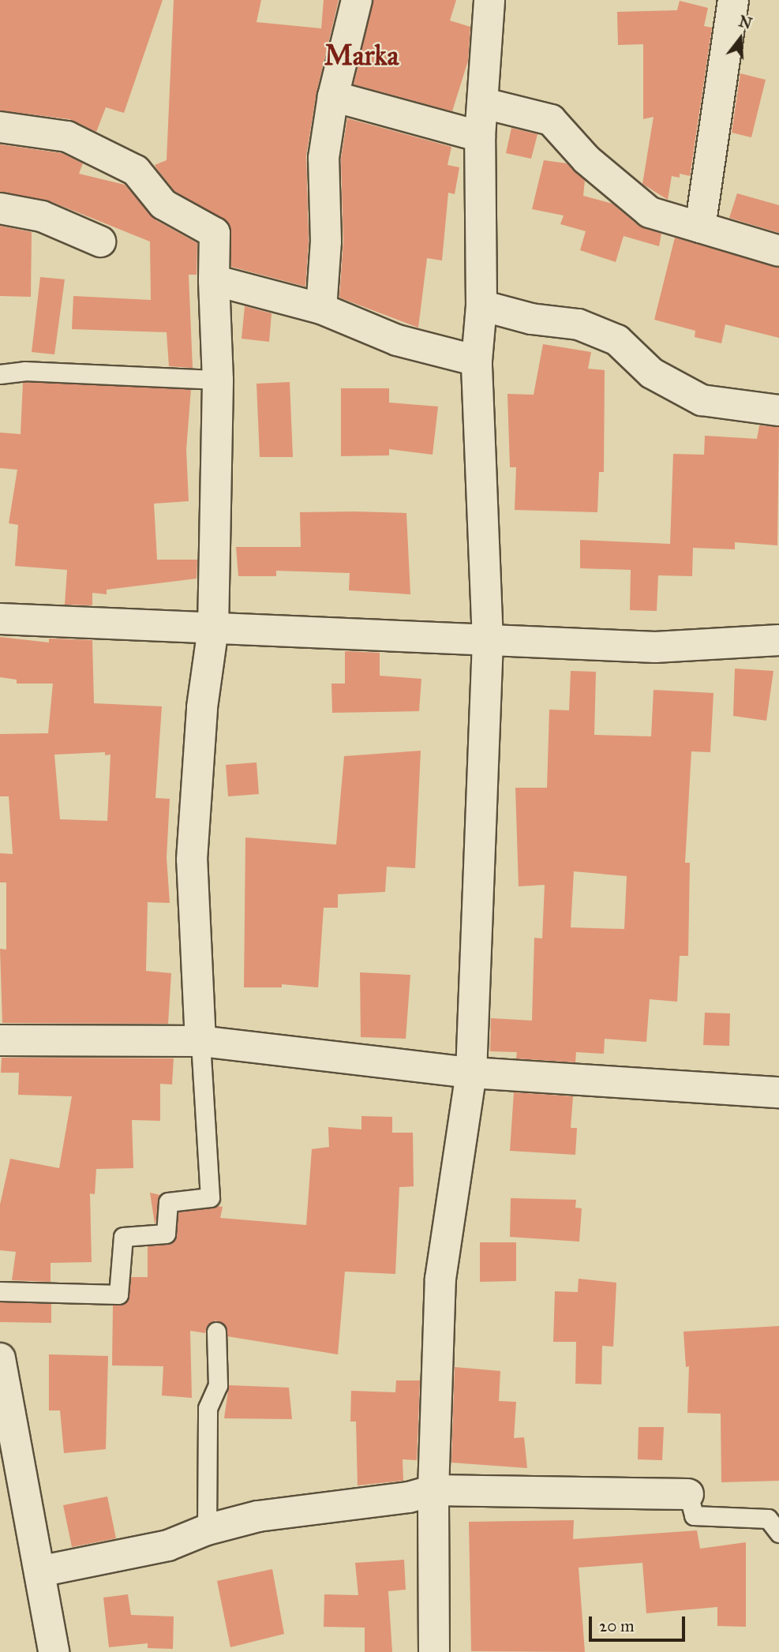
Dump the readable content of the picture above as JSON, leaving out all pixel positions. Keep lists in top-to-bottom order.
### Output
{
  "districts": ["Marka"],
  "scale_bar": "20 m",
  "north": "top"
}
